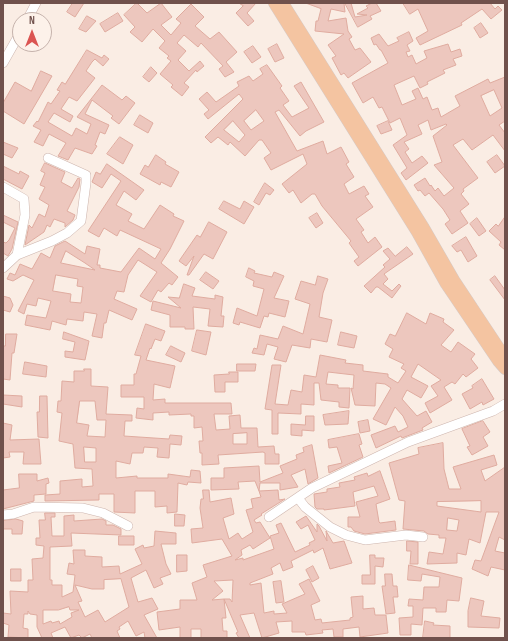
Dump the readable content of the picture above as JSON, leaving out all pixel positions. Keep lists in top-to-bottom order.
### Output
{
  "north": "top"
}
